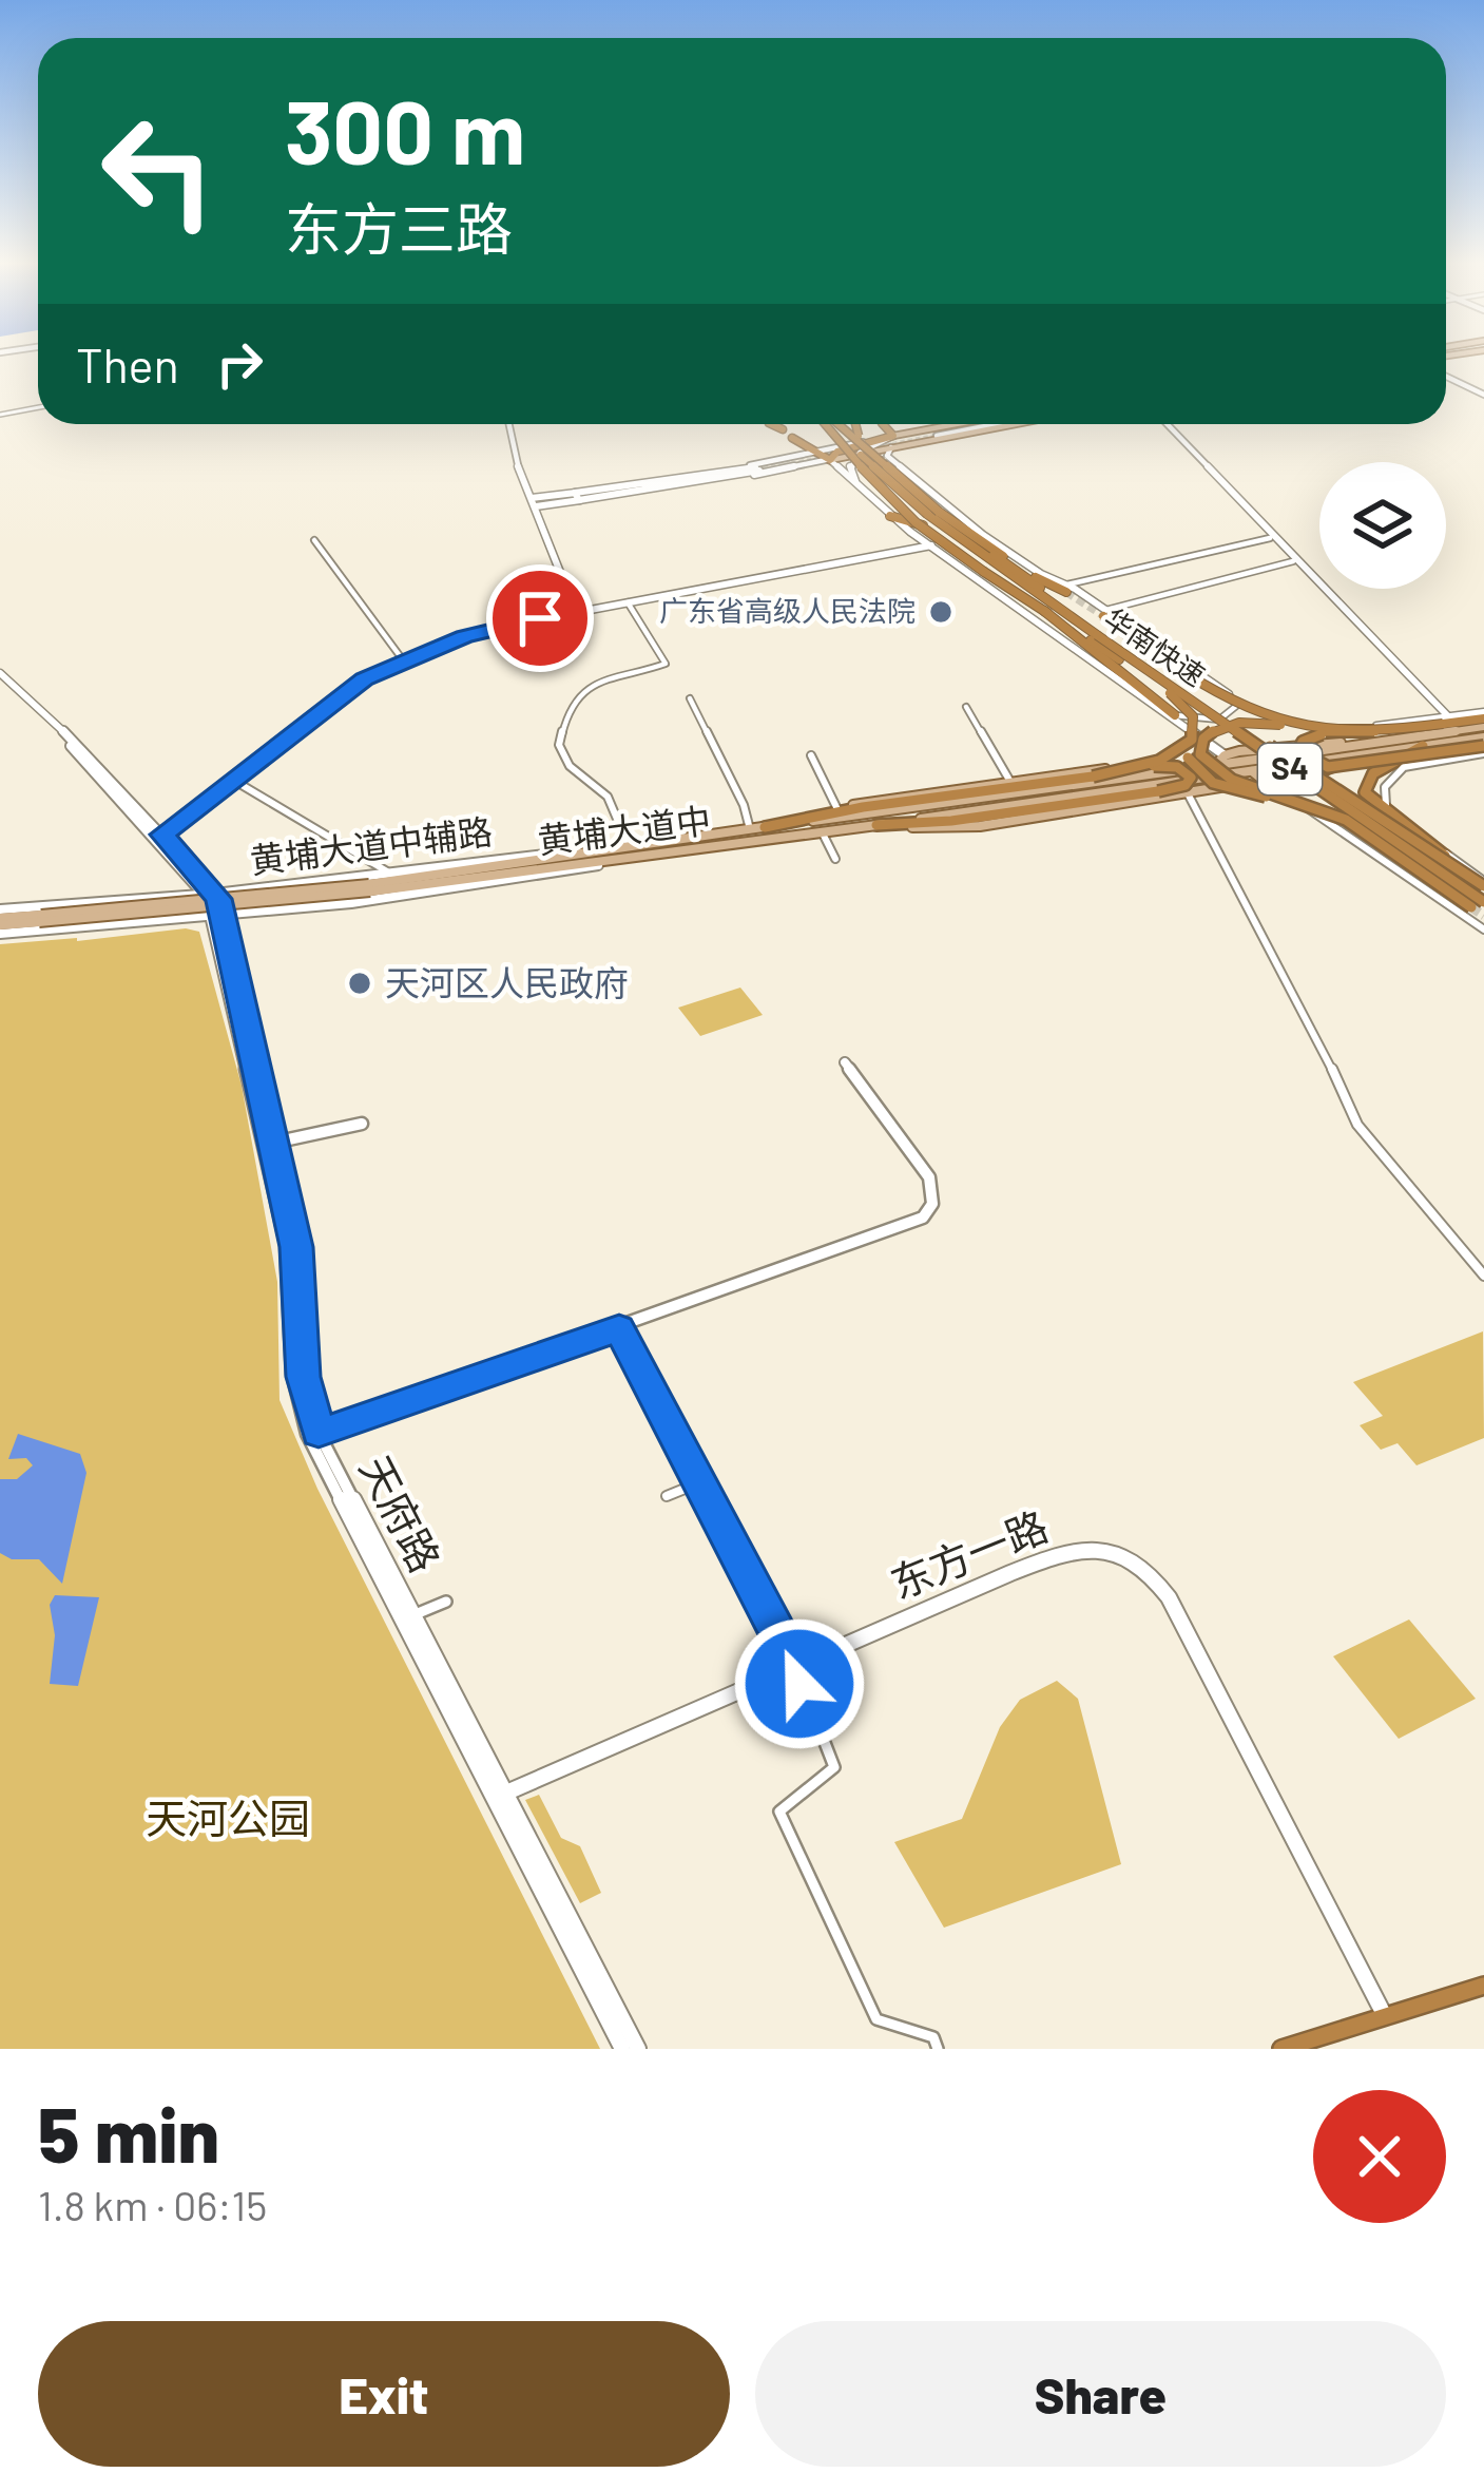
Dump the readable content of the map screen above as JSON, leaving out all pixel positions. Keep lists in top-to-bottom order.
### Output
{
  "streets": {
    "highway": ["华南快速", "S4"],
    "main road": ["黄埔大道中"],
    "street": ["黄埔大道中辅路", "天府路", "东方一路"]
  },
  "crossings": [
    ["黄埔大道中", "黄埔大道中辅路"],
    ["黄埔大道中辅路", "天府路"],
    ["天府路", "东方一路"]
  ],
  "parks": ["天河公园"],
  "places": ["广东省高级人民法院", "天河区人民政府"],
  "page": {
    "turn": ["300 m", "东方三路"],
    "then": "Then",
    "heading": ["5 min", "1.8 km · 06:15"],
    "buttons": ["Exit", "Share"]
  }
}
